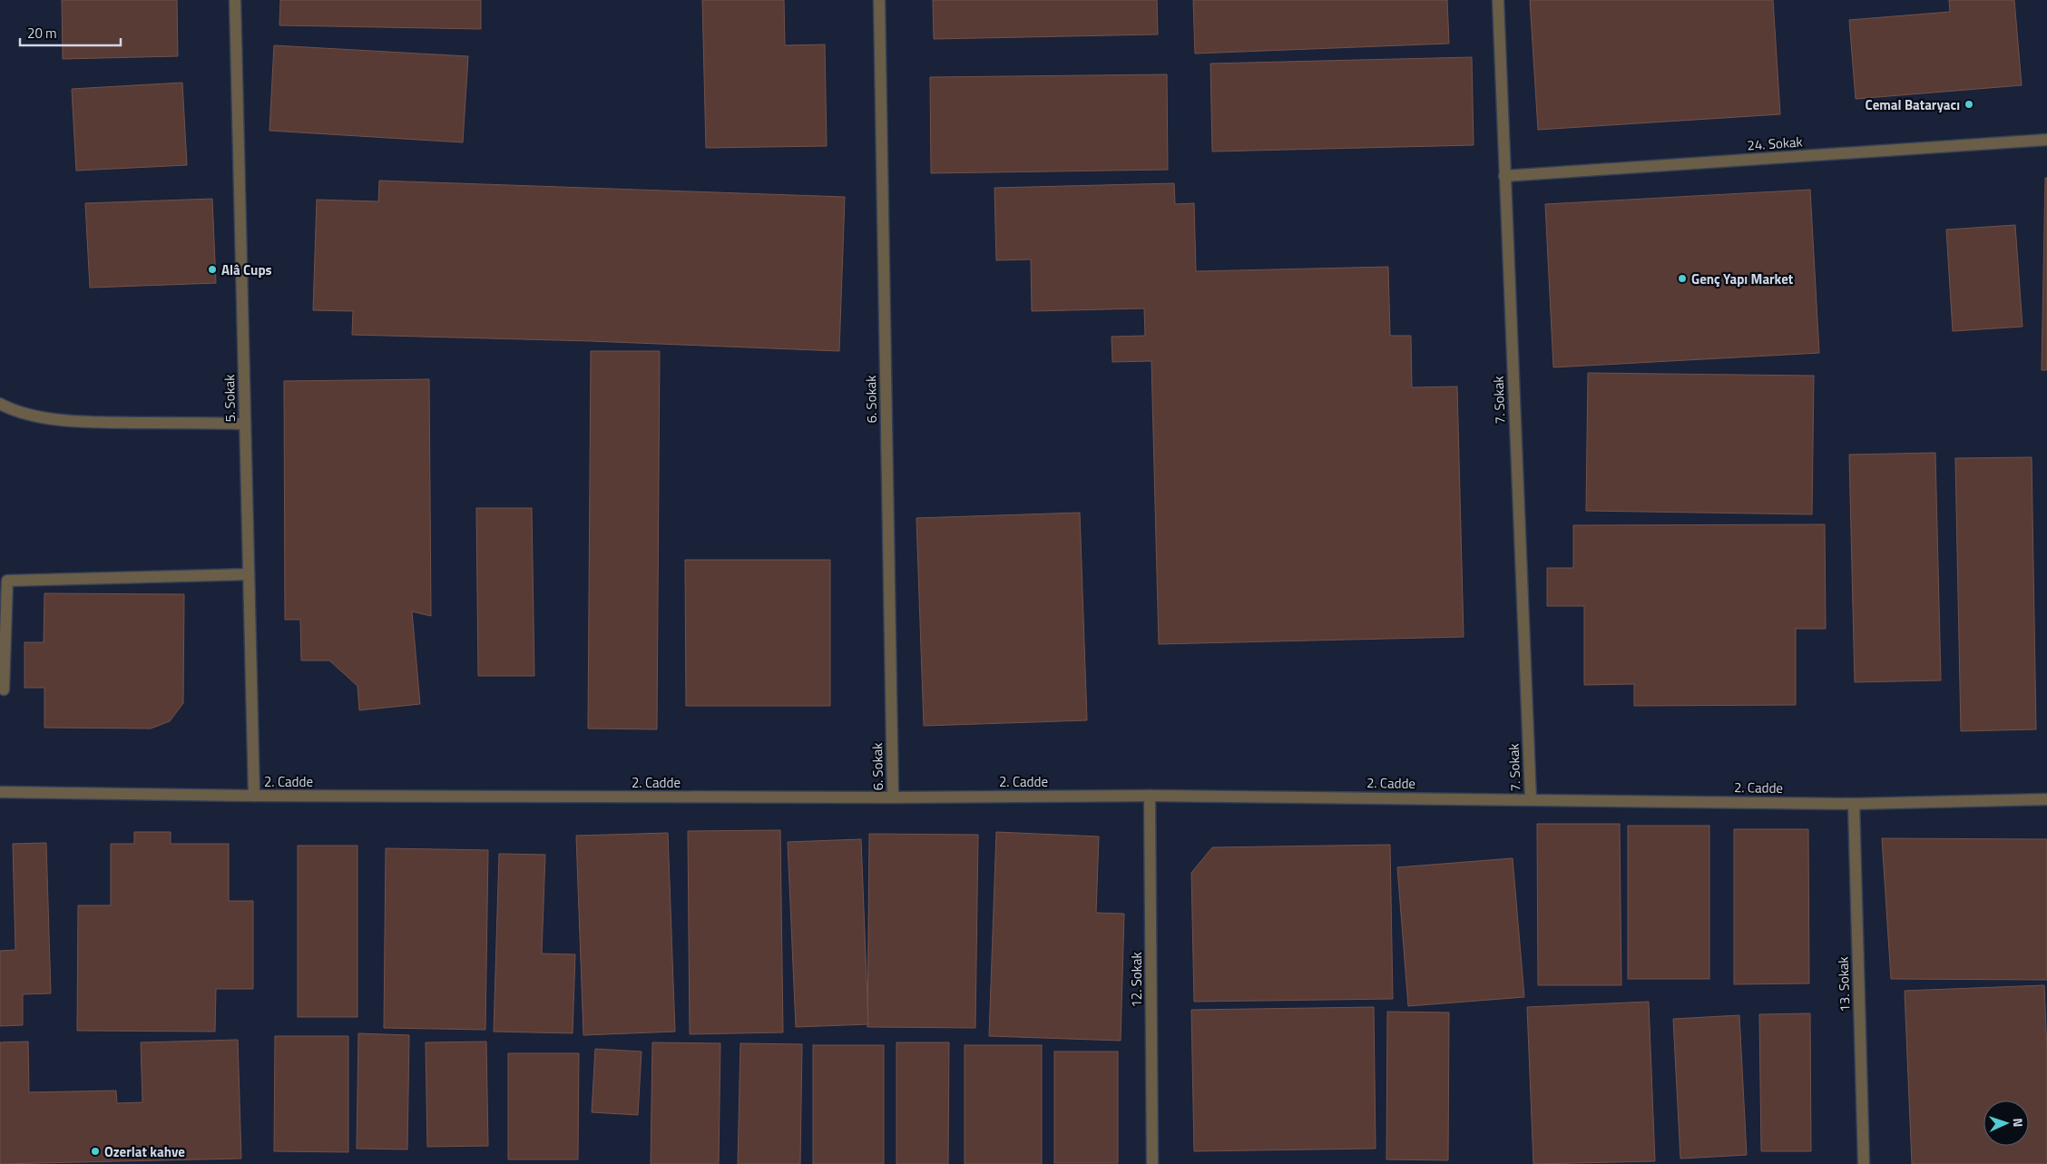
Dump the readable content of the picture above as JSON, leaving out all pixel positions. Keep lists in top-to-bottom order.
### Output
{
  "streets": {
    "street": [
      "24. Sokak",
      "5. Sokak",
      "6. Sokak",
      "7. Sokak",
      "2. Cadde",
      "12. Sokak",
      "13. Sokak"
    ]
  },
  "crossings": [
    ["24. Sokak", "7. Sokak"],
    ["5. Sokak", "2. Cadde"],
    ["6. Sokak", "2. Cadde"],
    ["7. Sokak", "2. Cadde"],
    ["2. Cadde", "12. Sokak"],
    ["2. Cadde", "13. Sokak"]
  ],
  "places": [
    "Cemal Bataryacı",
    "Alâ Cups",
    "Genç Yapı Market",
    "Ozerlat kahve"
  ],
  "scale_bar": "20 m",
  "north": "right"
}
